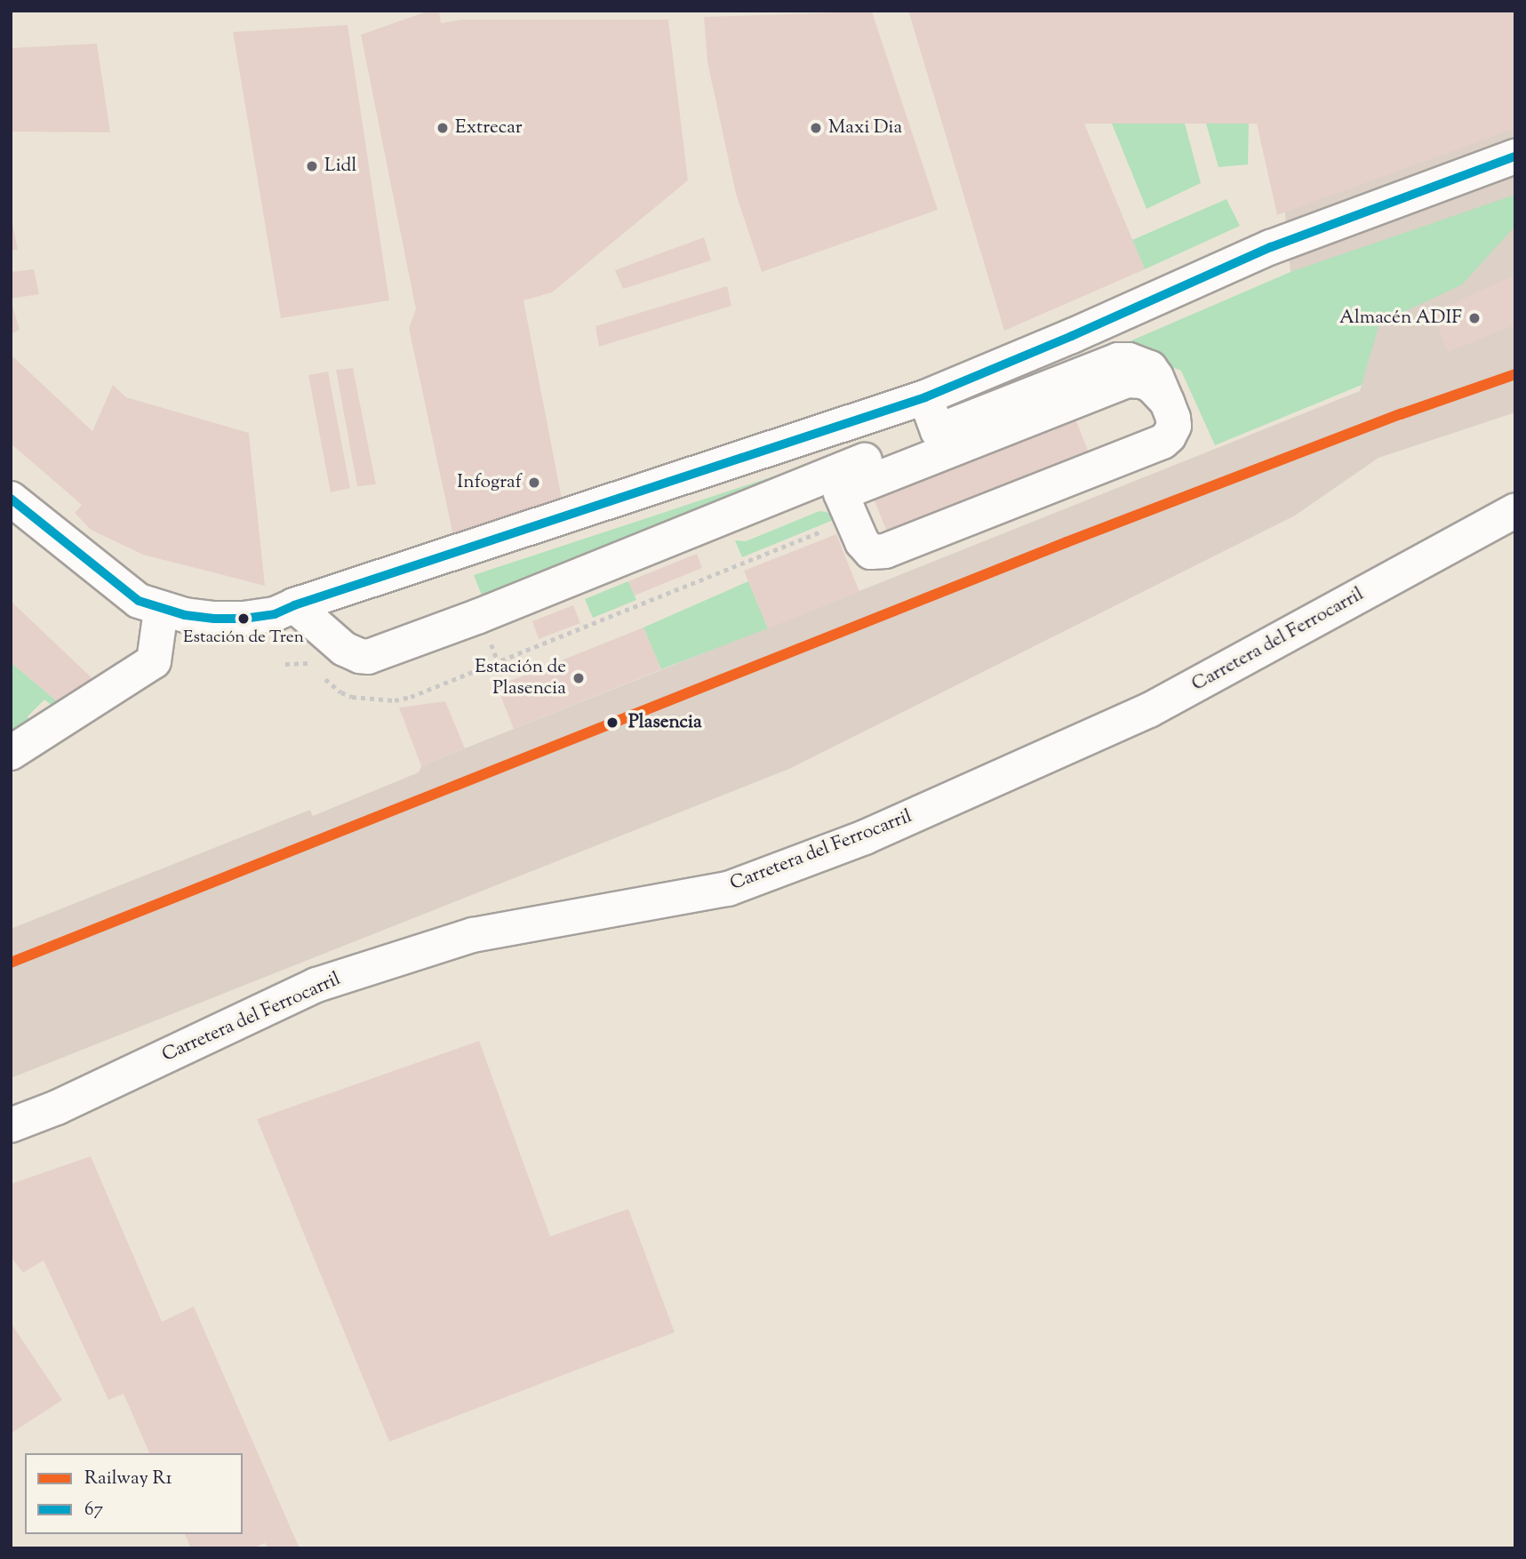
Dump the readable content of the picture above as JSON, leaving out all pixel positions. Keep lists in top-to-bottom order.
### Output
{
  "streets": {
    "street": ["Carretera del Ferrocarril"]
  },
  "places": [
    "Extrecar",
    "Maxi Dia",
    "Lidl",
    "Almacén ADIF",
    "Infograf",
    "Estación de Tren",
    "Estación de Plasencia",
    "Plasencia"
  ],
  "lines": ["transit line 67", "rail line R1"],
  "legend": ["Railway R1", "67"]
}
